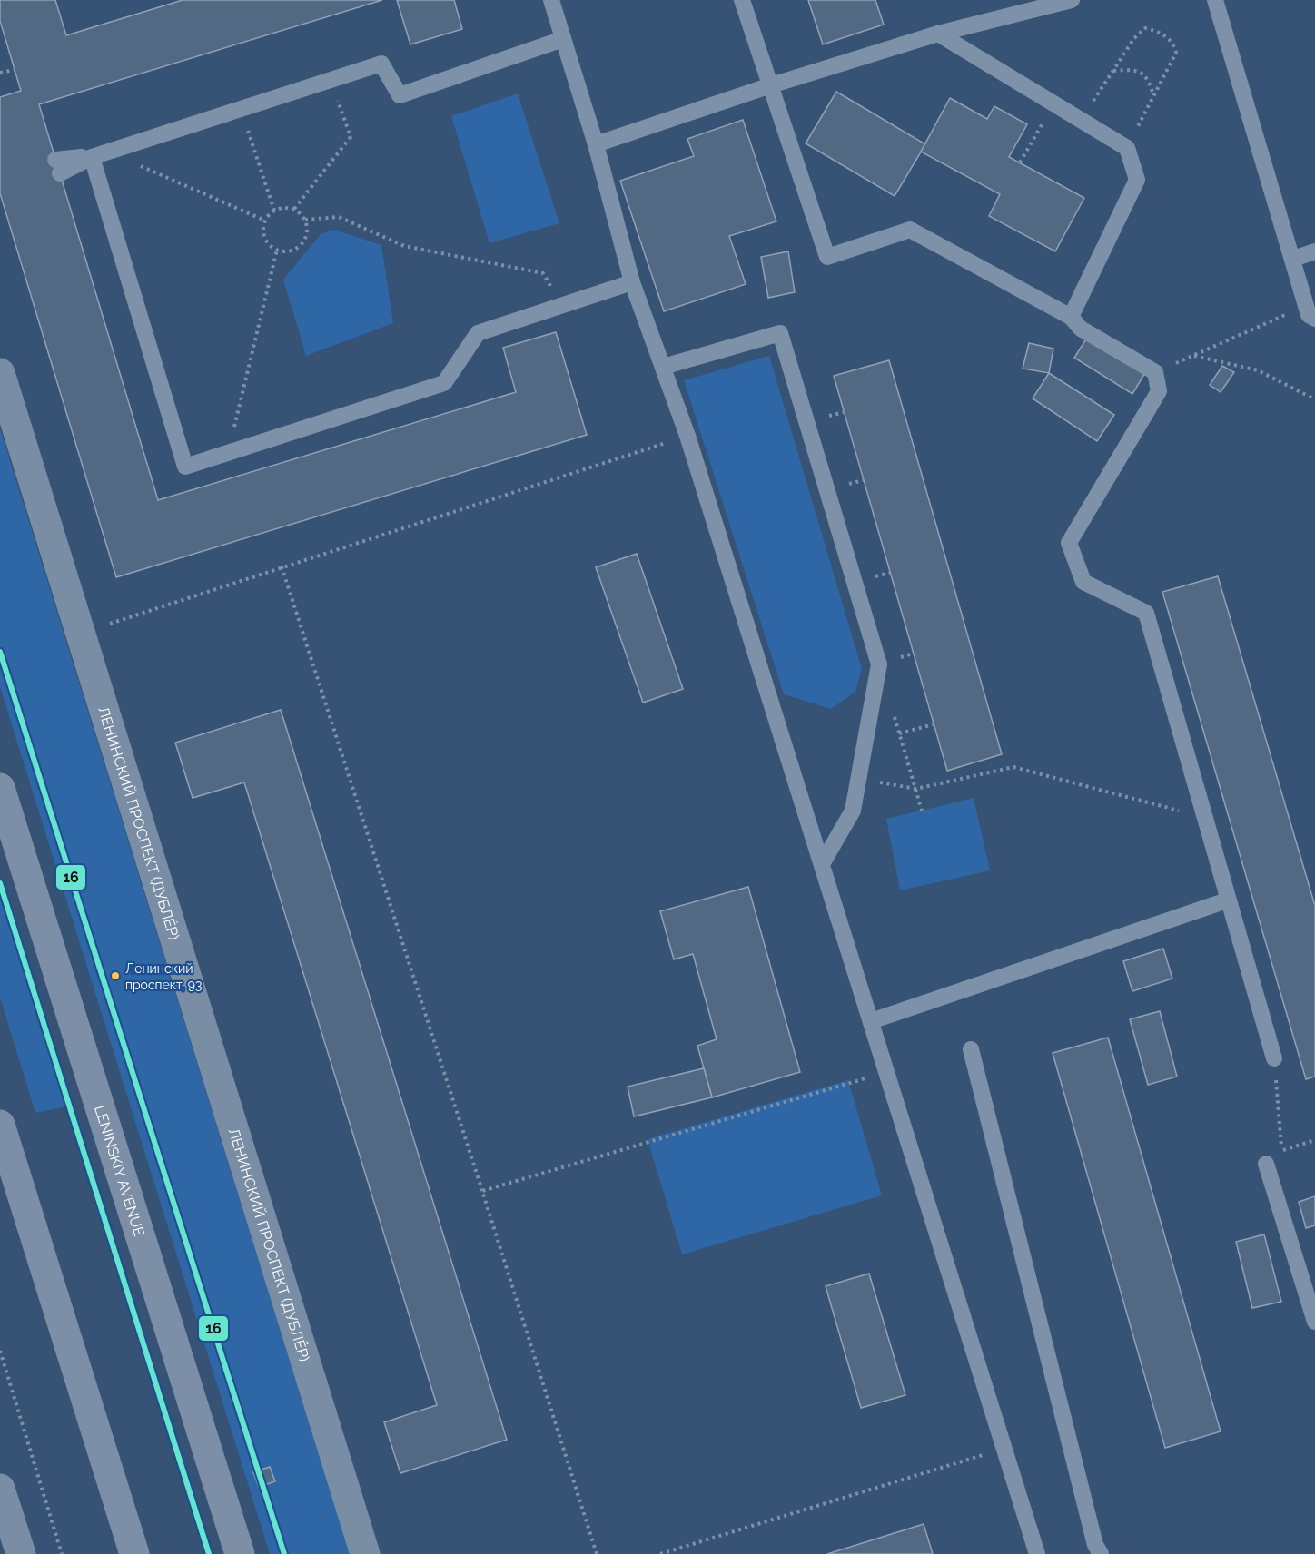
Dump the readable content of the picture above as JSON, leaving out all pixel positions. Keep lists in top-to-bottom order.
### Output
{
  "streets": {
    "main road": ["LENINSKIY AVENUE"],
    "street": ["ЛЕНИНСКИЙ ПРОСПЕКТ (ДУБЛЁР)"]
  },
  "places": ["Ленинский проспект, 93"],
  "lines": ["transit line 16"]
}
